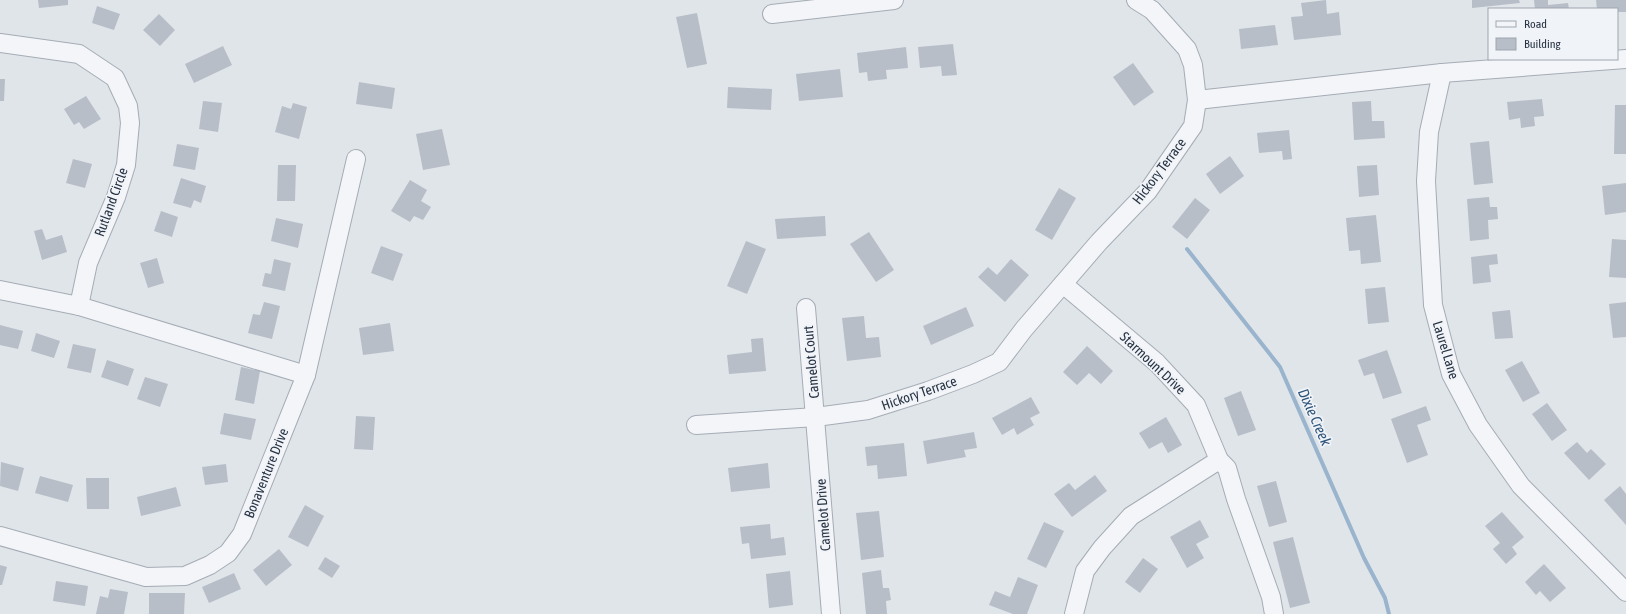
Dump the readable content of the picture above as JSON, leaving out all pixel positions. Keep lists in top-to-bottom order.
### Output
{
  "streets": {
    "street": [
      "Hickory Terrace",
      "Rutland Circle",
      "Laurel Lane",
      "Camelot Court",
      "Starmount Drive",
      "Bonaventure Drive",
      "Camelot Drive"
    ]
  },
  "crossings": [
    ["Hickory Terrace", "Camelot Court"],
    ["Hickory Terrace", "Starmount Drive"],
    ["Hickory Terrace", "Camelot Drive"],
    ["Camelot Court", "Camelot Drive"]
  ],
  "water": ["Dixie Creek"],
  "legend": ["Road", "Building"]
}
